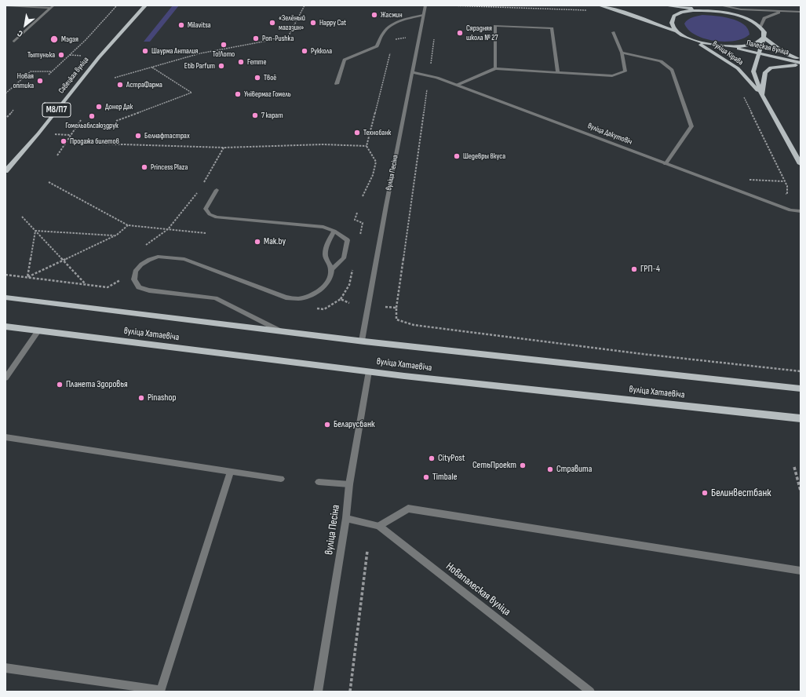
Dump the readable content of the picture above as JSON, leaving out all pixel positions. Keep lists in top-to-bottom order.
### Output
{
  "streets": {
    "main road": [
      "Палеская вуліца",
      "вуліца Кірава",
      "Савецкая вуліца",
      "М8/П7",
      "вуліца Хатаевіча"
    ],
    "street": ["вуліца Дакутовіч", "вуліца Песіна", "Новапалеская вуліца"]
  },
  "crossings": [
    ["Палеская вуліца", "вуліца Кірава"],
    ["вуліца Дакутовіч", "вуліца Песіна"],
    ["вуліца Песіна", "вуліца Хатаевіча"],
    ["вуліца Песіна", "Новапалеская вуліца"]
  ],
  "places": [
    "Жасмин",
    "«Зелёный магазин»",
    "Happy Cat",
    "Milavitsa",
    "Сярэдняя школа № 27",
    "Pon-Pushka",
    "Мэдэя",
    "То!Лото",
    "Шаурма Анталия",
    "Руккола",
    "Тытунька",
    "Femme",
    "Etib Parfum",
    "Твоё",
    "Новая оптика",
    "АстраФарма",
    "Універмаг Гомель",
    "Донер Дак",
    "7 карат",
    "Гомельаблсаюздрук",
    "Технобанк",
    "Белнафтастрах",
    "Продажа билетов",
    "Шедевры вкуса",
    "Princess Plaza",
    "Mak.by",
    "ГРП-4",
    "Планета Здоровья",
    "Pinashop",
    "Беларусбанк",
    "CityPost",
    "СетьПроект",
    "Стравита",
    "Timbale",
    "Белинвестбанк"
  ],
  "north": "bottom left"
}
